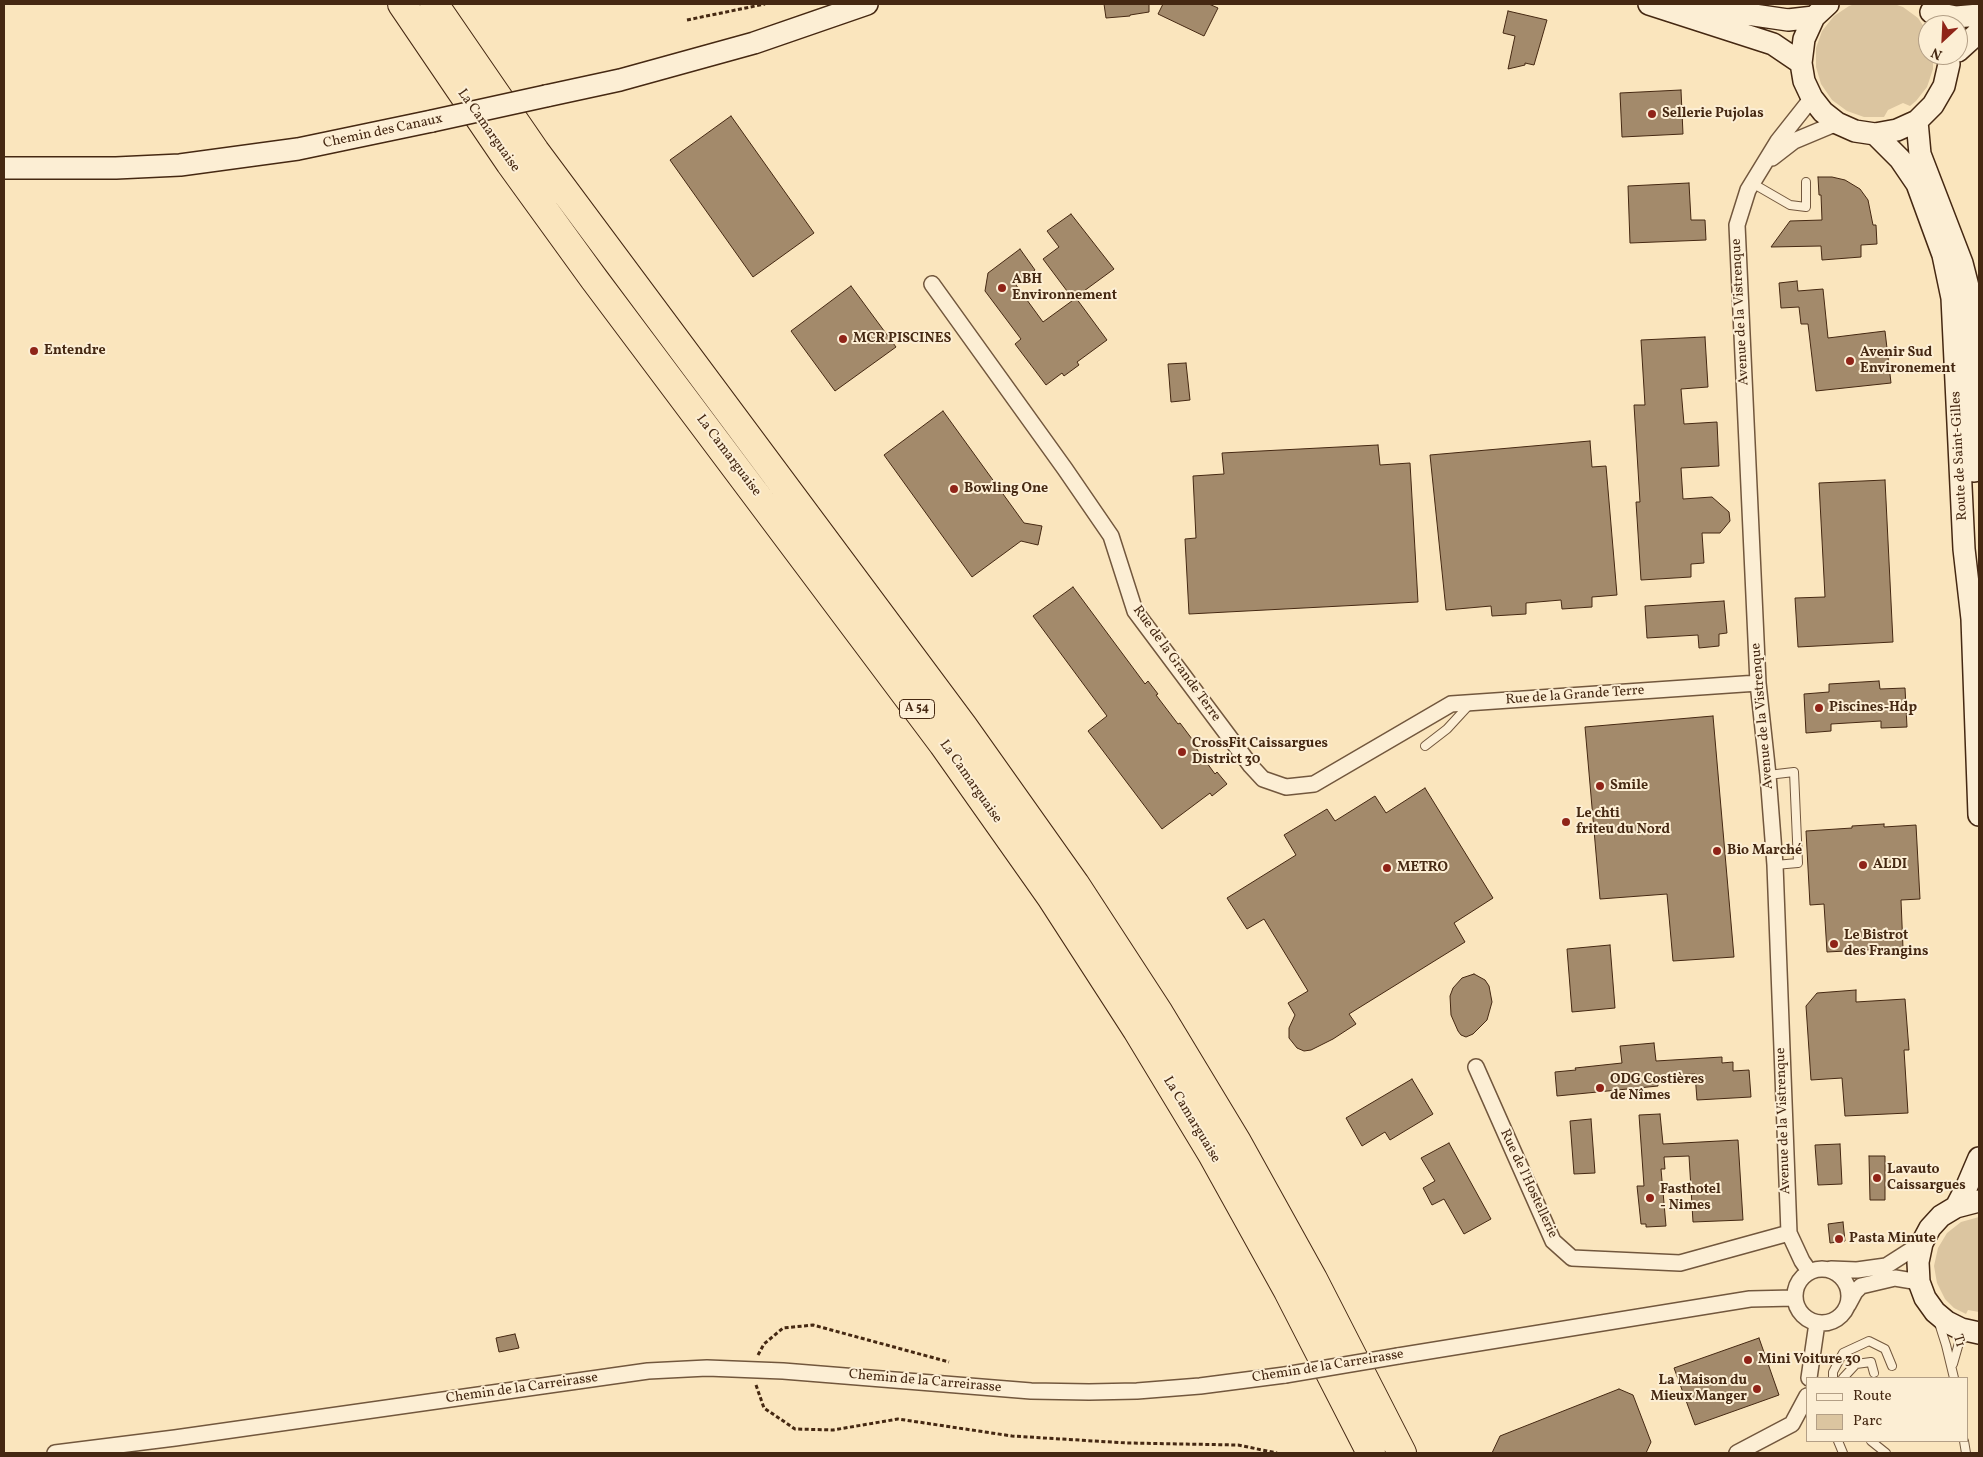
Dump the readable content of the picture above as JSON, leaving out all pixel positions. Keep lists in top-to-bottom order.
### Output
{
  "streets": {
    "highway": ["La Camarguaise", "A 54"],
    "main road": ["Chemin des Canaux", "Route de Saint-Gilles"],
    "street": [
      "Avenue de la Vistrenque",
      "Rue de la Grande Terre",
      "Rue de l'Hostellerie",
      "Chemin de la Carreirasse"
    ],
    "lane": ["T1"]
  },
  "crossings": [
    ["Avenue de la Vistrenque", "Rue de la Grande Terre"],
    ["Avenue de la Vistrenque", "Rue de l'Hostellerie"],
    ["Avenue de la Vistrenque", "Chemin de la Carreirasse"]
  ],
  "places": [
    "Sellerie Pujolas",
    "ABH Environnement",
    "MCR PISCINES",
    "Entendre",
    "Avenir Sud Environement",
    "Bowling One",
    "Piscines-Hdp",
    "CrossFit Caissargues District 30",
    "Smile",
    "Le chti friteu du Nord",
    "Bio Marché",
    "ALDI",
    "METRO",
    "Le Bistrot des Frangins",
    "ODG Costières de Nîmes",
    "Lavauto Caissargues",
    "Fasthotel - Nimes",
    "Pasta Minute",
    "Mini Voiture 30",
    "La Maison du Mieux Manger"
  ],
  "legend": ["Route", "Parc"],
  "north": "bottom left"
}
